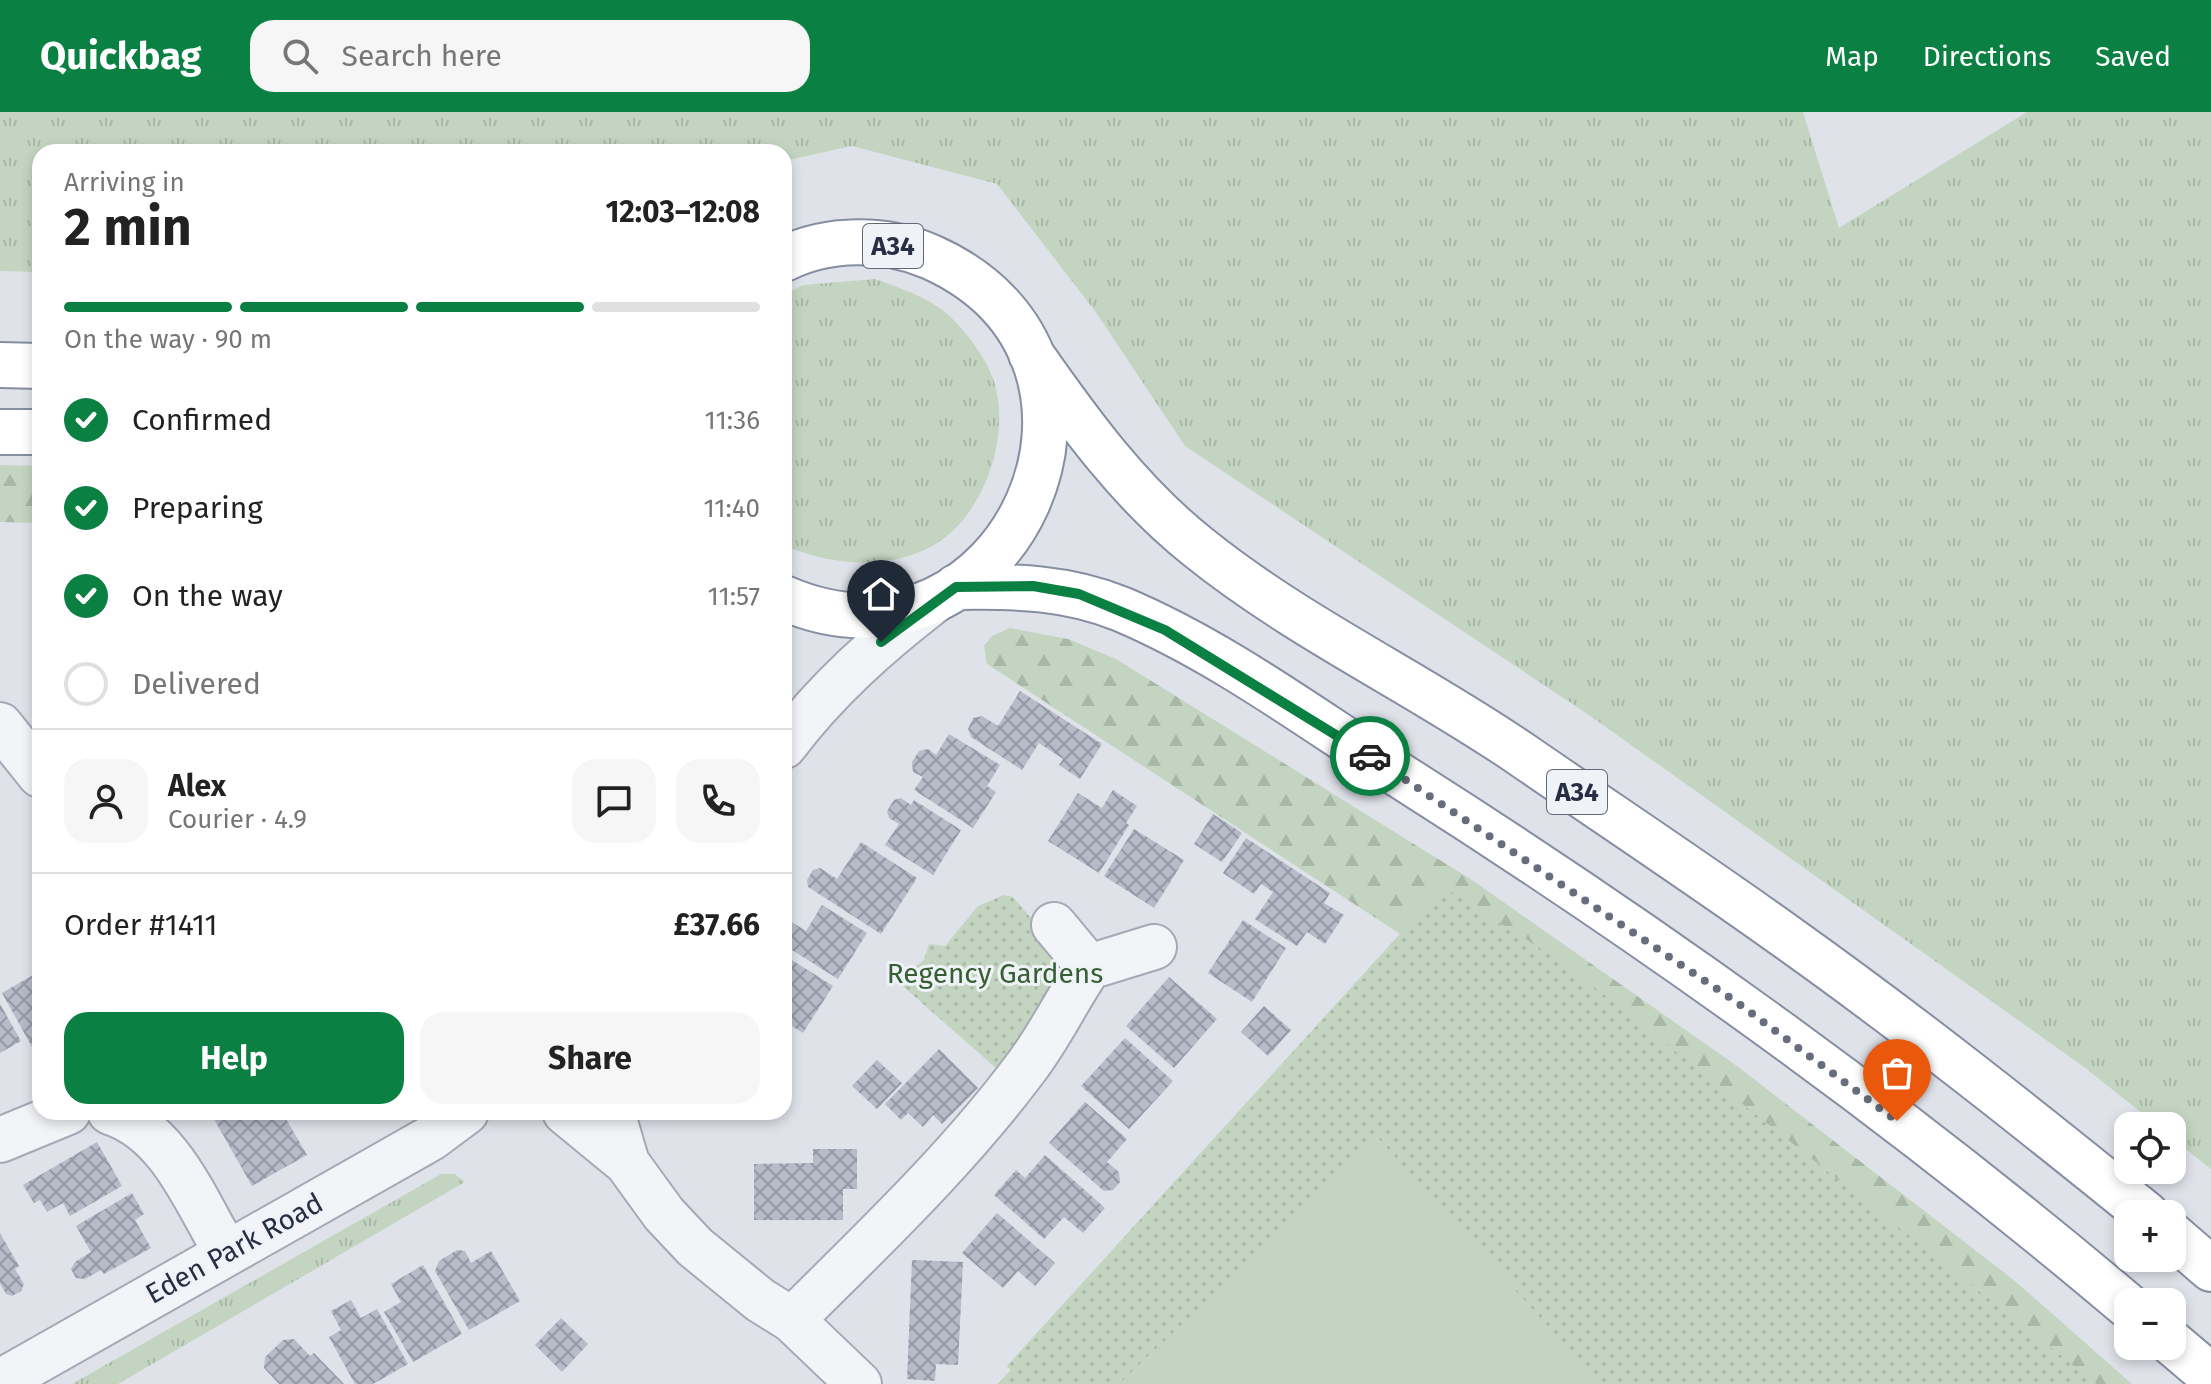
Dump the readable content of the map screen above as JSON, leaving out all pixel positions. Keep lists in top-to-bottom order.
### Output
{
  "streets": {
    "highway": ["A34"],
    "street": ["Eden Park Road"]
  },
  "parks": ["Regency Gardens"],
  "page": {
    "header": "Quickbag",
    "search": "Search here",
    "nav": ["Map", "Directions", "Saved"],
    "heading": ["2 min", "Arriving in", "12:03–12:08"],
    "panel": [
      "Alex",
      "Courier · 4.9",
      "Order #1411",
      "£37.66"
    ],
    "bar": "On the way · 90 m",
    "list": [
      ["Confirmed", "11:36"],
      ["Preparing", "11:40"],
      ["On the way", "11:57"],
      "Delivered"
    ],
    "buttons": ["Help", "Share"],
    "map_buttons": ["+", "−"]
  }
}
